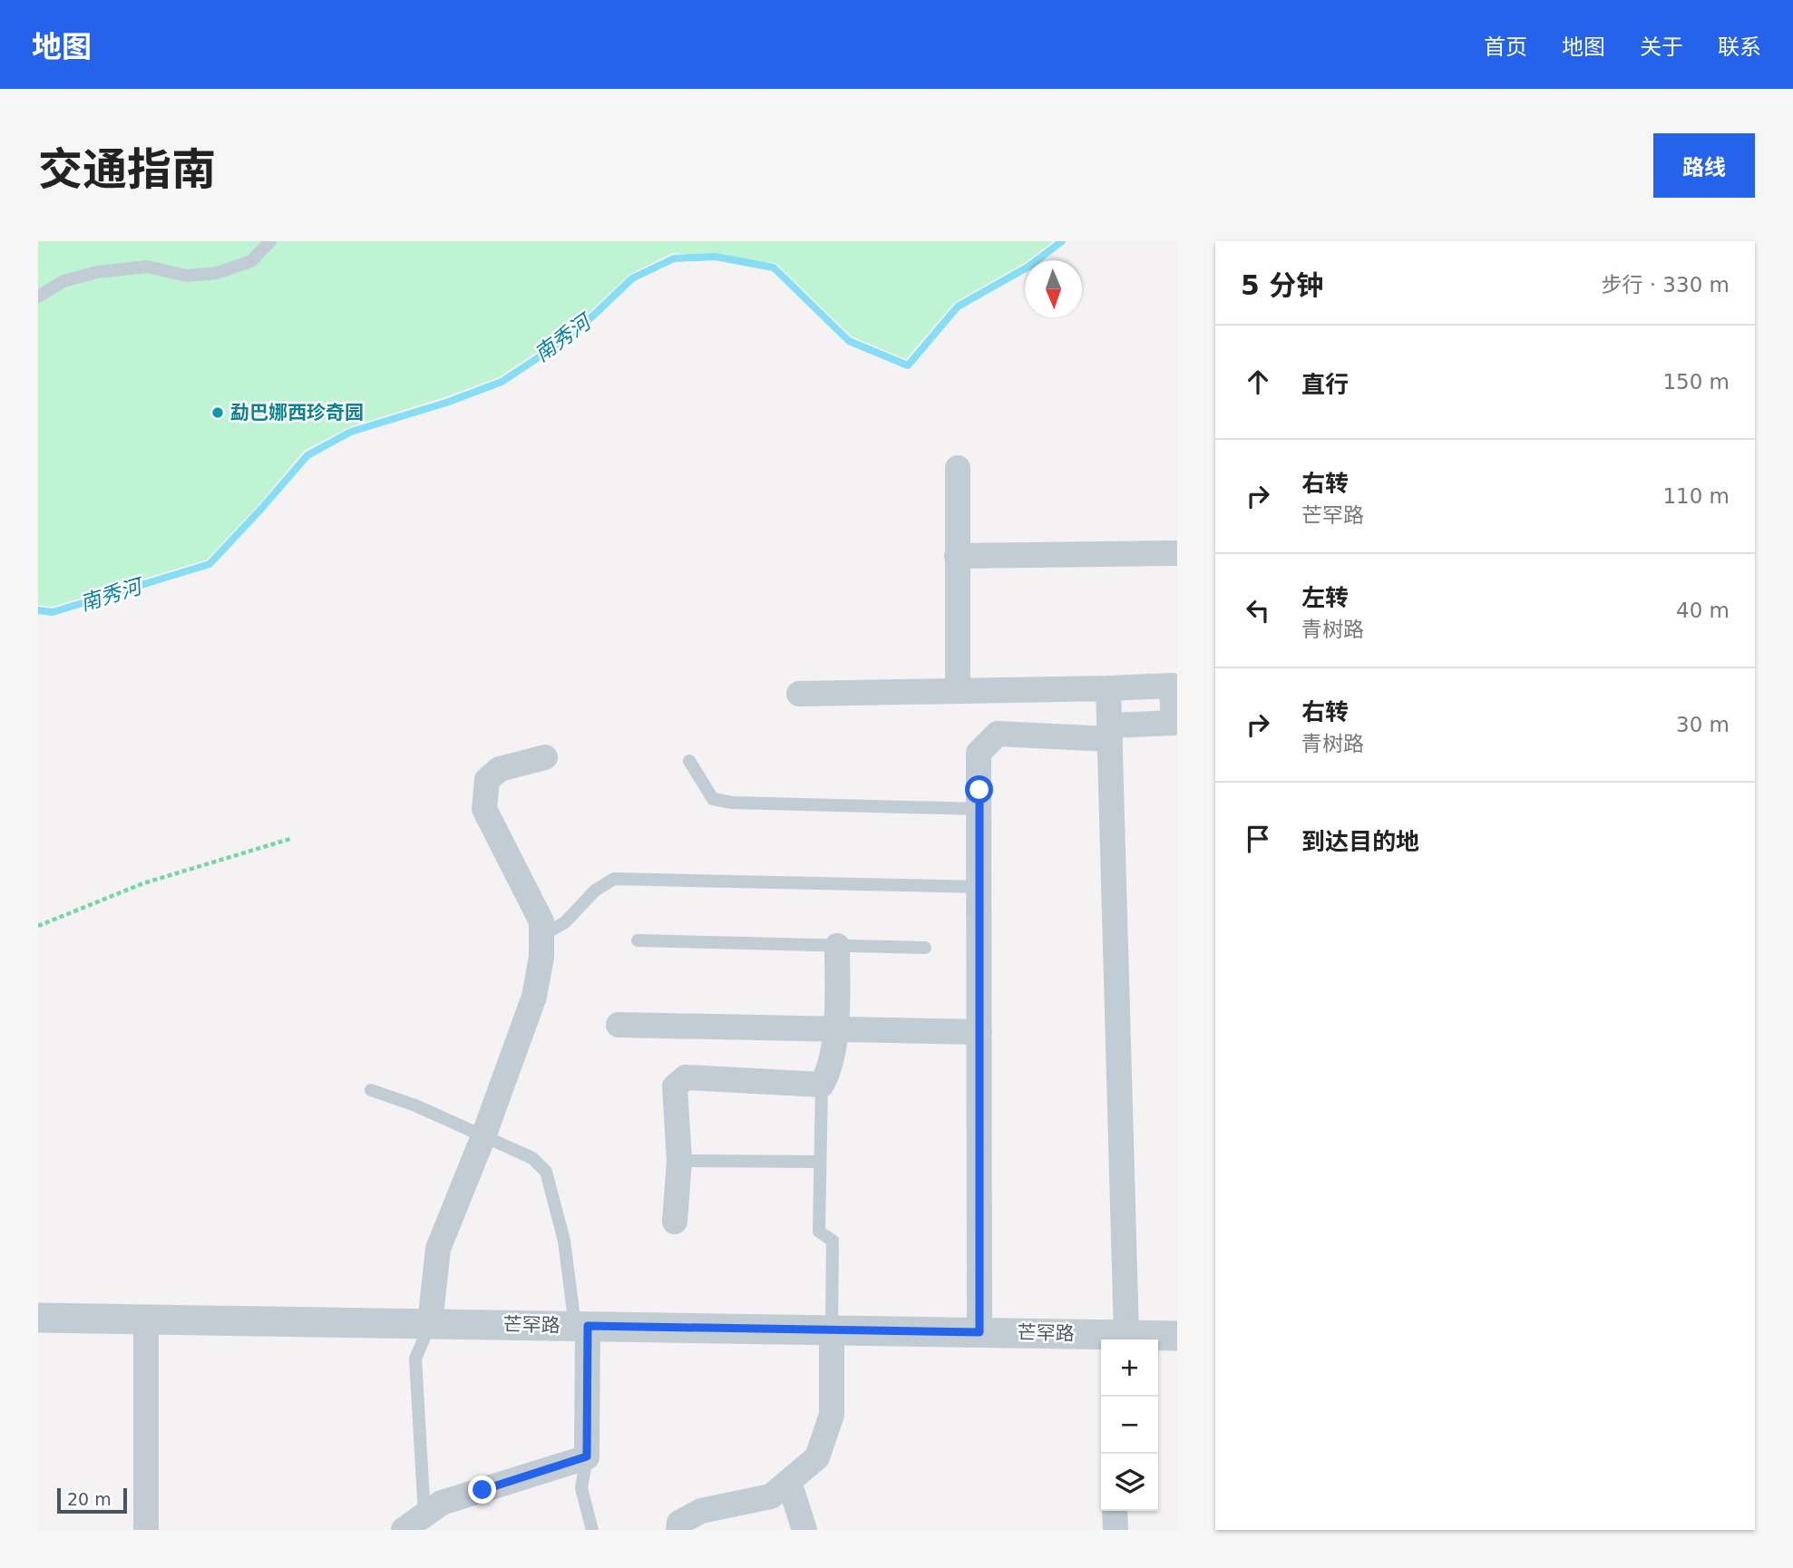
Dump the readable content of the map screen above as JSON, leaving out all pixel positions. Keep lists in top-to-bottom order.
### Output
{
  "streets": {
    "street": ["芒罕路"]
  },
  "water": ["南秀河"],
  "places": ["勐巴娜西珍奇园"],
  "scale_bar": "20 m",
  "north": "bottom",
  "page": {
    "header": "地图",
    "nav": [
      "首页",
      "地图",
      "关于",
      "联系"
    ],
    "title": "交通指南",
    "buttons": "路线",
    "heading": ["5 分钟", "步行 · 330 m"],
    "list": [
      ["直行", "150 m"],
      ["右转", "芒罕路", "110 m"],
      ["左转", "青树路", "40 m"],
      ["右转", "青树路", "30 m"],
      "到达目的地"
    ],
    "map_buttons": ["+", "−"],
    "scale": "20 m"
  }
}
